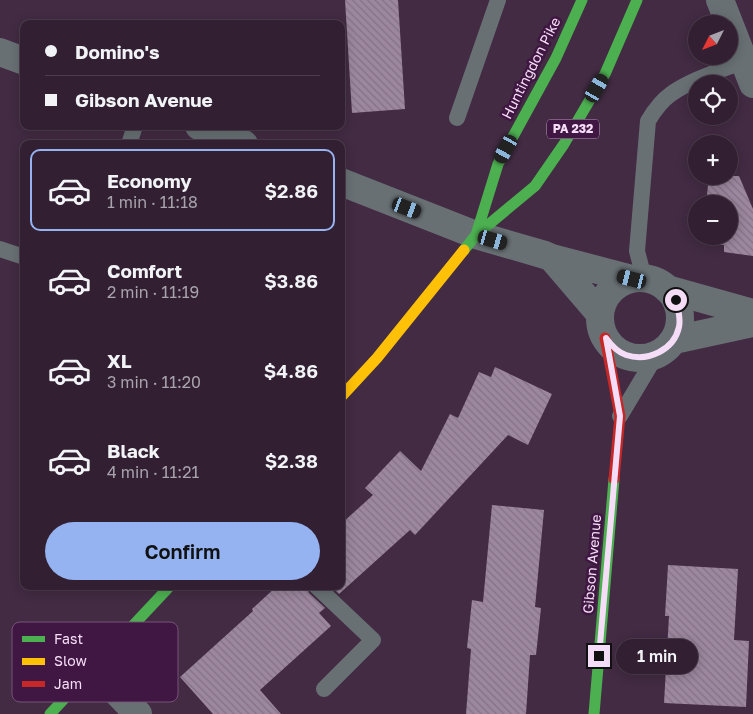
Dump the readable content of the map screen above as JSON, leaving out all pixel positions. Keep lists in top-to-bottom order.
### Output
{
  "streets": {
    "main road": ["Huntingdon Pike", "PA 232", "Gibson Avenue"]
  },
  "legend": ["Fast", "Slow", "Jam"],
  "north": "bottom left",
  "page": {
    "map_buttons": ["+", "−"],
    "banner": ["Domino's", "Gibson Avenue"],
    "list": [
      {
        "name": "Economy",
        "note": "1 min · 11:18",
        "value": "$2.86"
      },
      {
        "name": "Comfort",
        "note": "2 min · 11:19",
        "value": "$3.86"
      },
      {
        "name": "XL",
        "note": "3 min · 11:20",
        "value": "$4.86"
      },
      {
        "name": "Black",
        "note": "4 min · 11:21",
        "value": "$2.38"
      }
    ],
    "buttons": "Confirm",
    "bubble": "1 min"
  }
}
